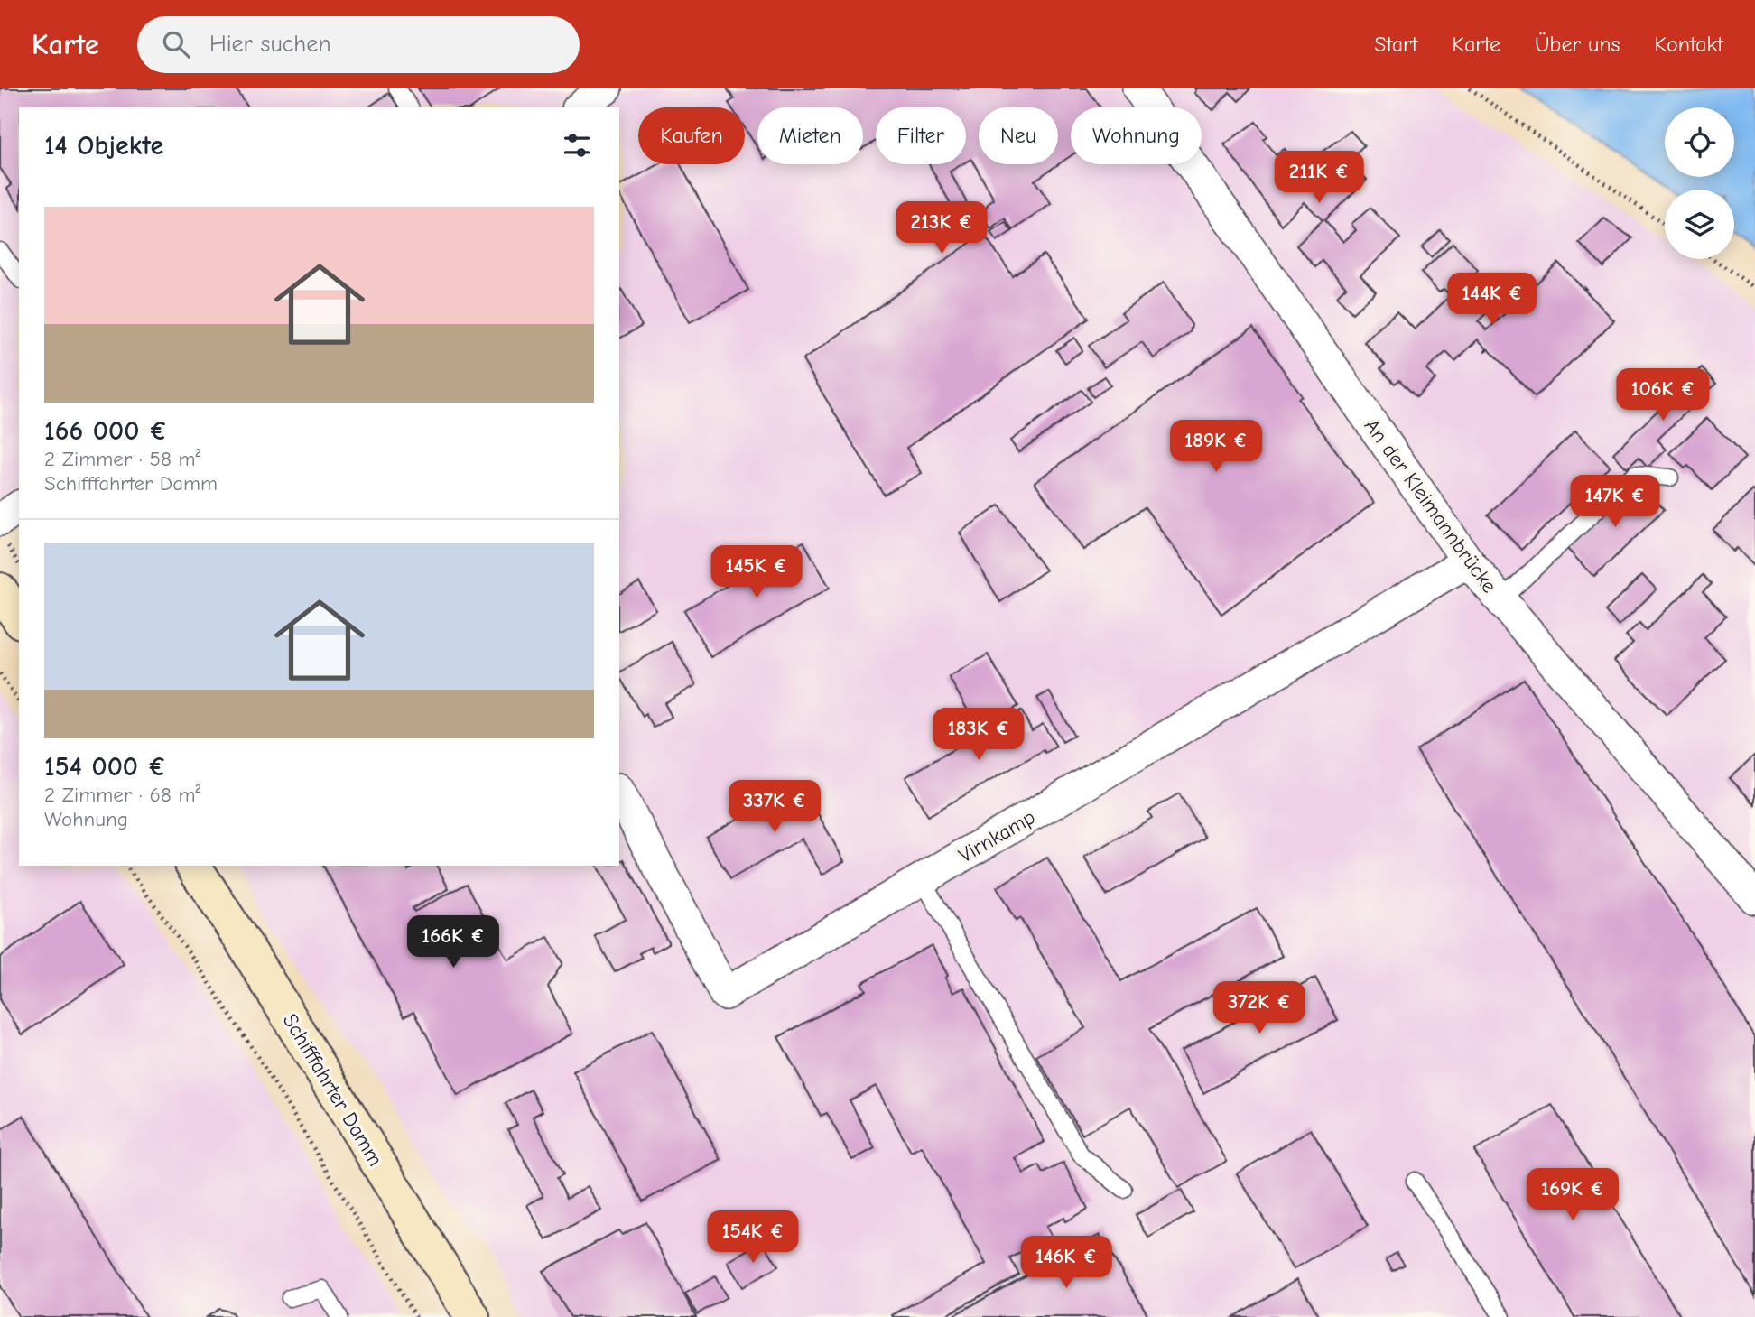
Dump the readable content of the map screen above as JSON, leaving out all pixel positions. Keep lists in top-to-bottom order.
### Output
{
  "streets": {
    "main road": ["Schifffahrter Damm"],
    "street": ["An der Kleimannbrücke", "Virnkamp"]
  },
  "crossings": [
    ["An der Kleimannbrücke", "Virnkamp"]
  ],
  "page": {
    "header": "Karte",
    "search": "Hier suchen",
    "nav": [
      "Start",
      "Karte",
      "Über uns",
      "Kontakt"
    ],
    "chip": [
      "Kaufen",
      "Mieten",
      "Filter",
      "Neu",
      "Wohnung"
    ],
    "heading": "14 Objekte",
    "price": [
      "211K €",
      "213K €",
      "144K €",
      "106K €",
      "189K €",
      "147K €",
      "145K €",
      "183K €",
      "337K €",
      "166K €",
      "372K €",
      "169K €",
      "154K €",
      "146K €"
    ],
    "list": [
      {
        "name": "166 000 €",
        "note": "2 Zimmer · 58 m² · Schifffahrter Damm"
      },
      {
        "name": "154 000 €",
        "note": "2 Zimmer · 68 m² · Wohnung"
      }
    ]
  }
}
